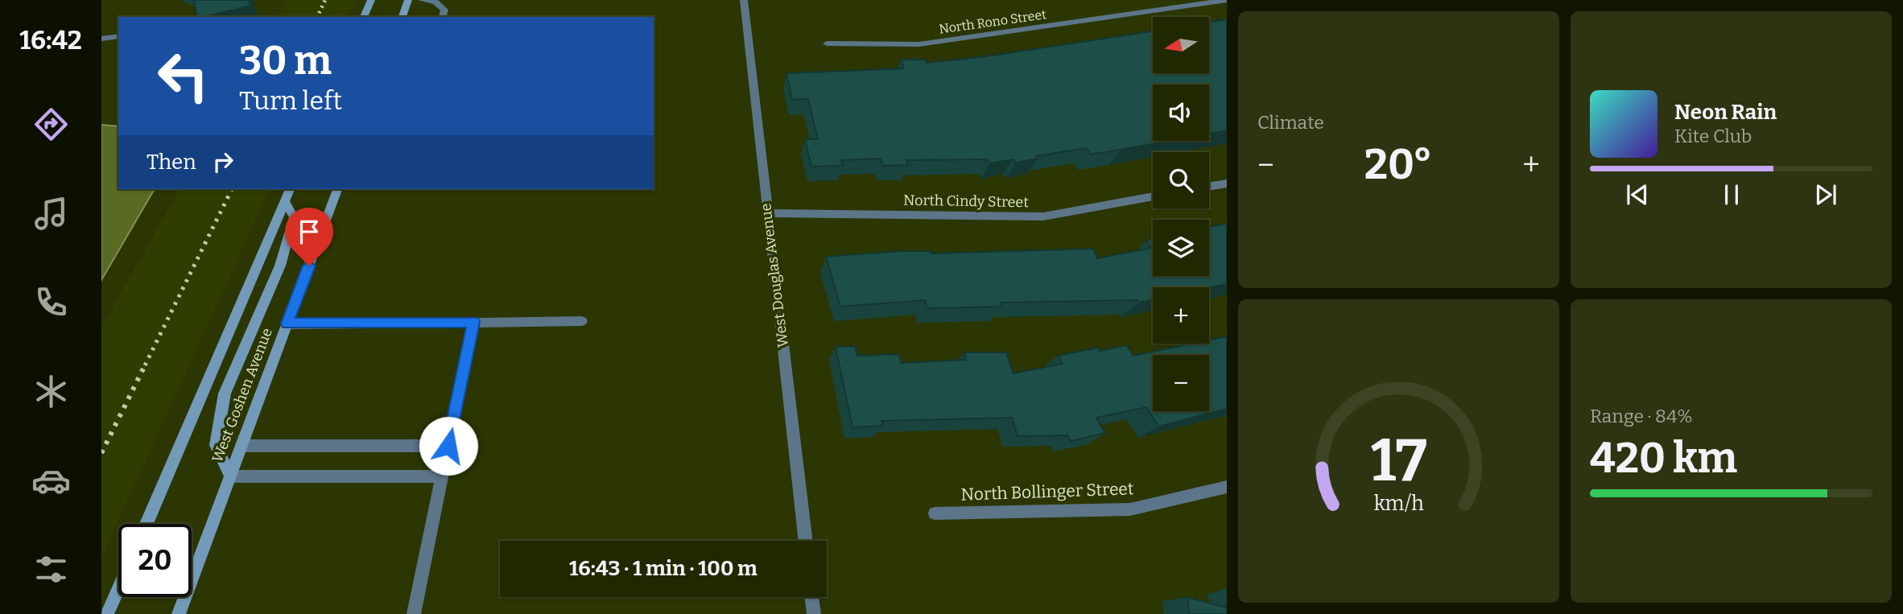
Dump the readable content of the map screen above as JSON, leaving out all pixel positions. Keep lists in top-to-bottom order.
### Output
{
  "streets": {
    "main road": ["West Goshen Avenue"],
    "street": [
      "North Rono Street",
      "North Cindy Street",
      "West Douglas Avenue",
      "North Bollinger Street"
    ]
  },
  "crossings": [
    ["North Cindy Street", "West Douglas Avenue"]
  ],
  "north": "left",
  "page": {
    "tabs": "16:42",
    "tile": [
      "Climate",
      ["Range · 84%", "420 km"]
    ],
    "map_buttons": ["+", "−"],
    "turn": ["30 m", "Turn left"],
    "song": ["Neon Rain", "Kite Club"],
    "then": "Then",
    "heat": ["−", "20°", "+"],
    "limit": "20",
    "trip": "16:43 · 1 min · 100 m",
    "gauge": ["17", "km/h"]
  }
}
